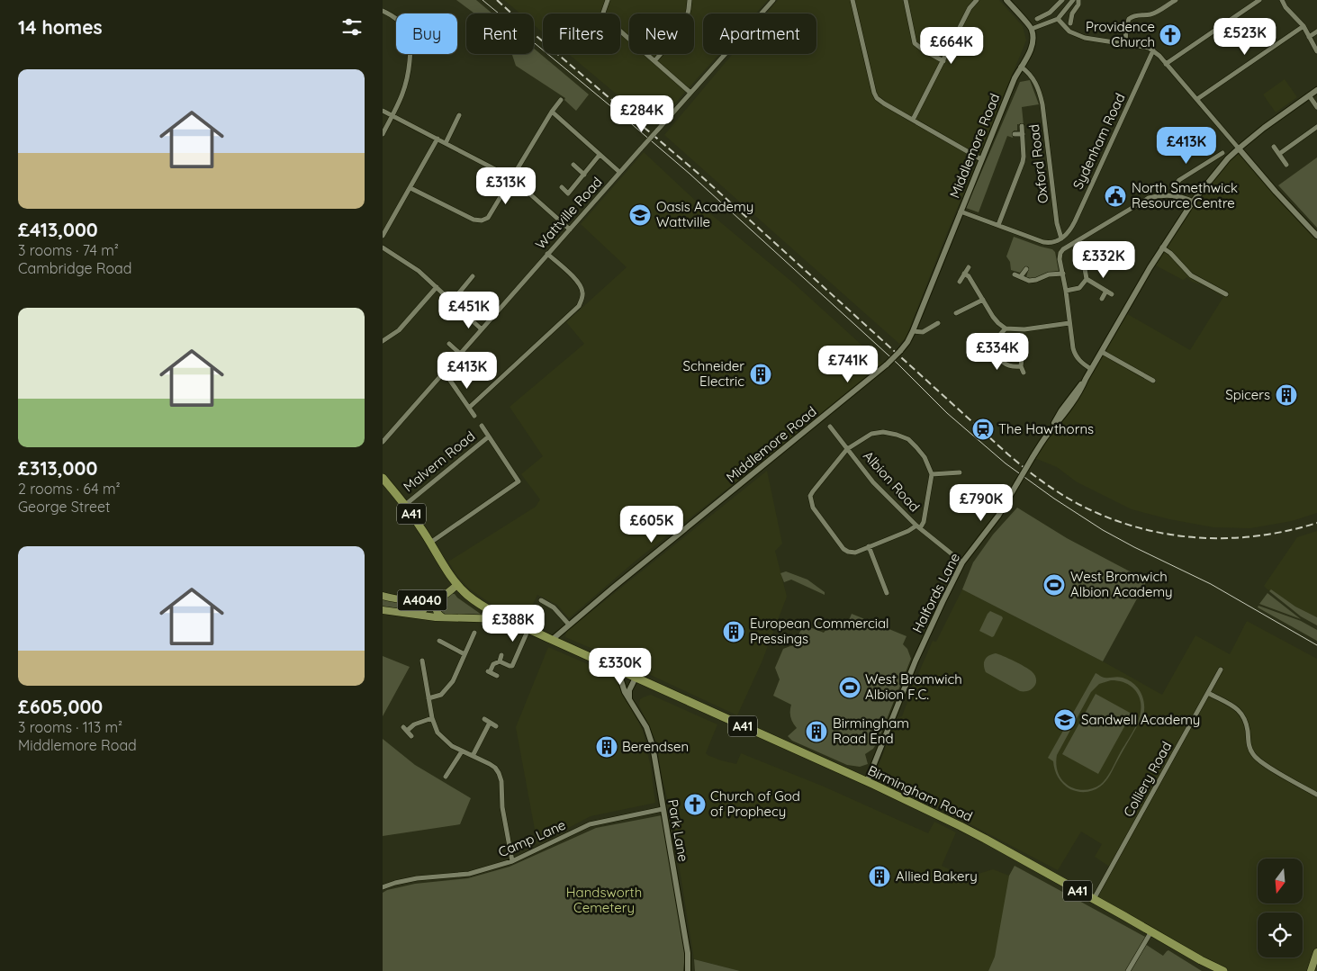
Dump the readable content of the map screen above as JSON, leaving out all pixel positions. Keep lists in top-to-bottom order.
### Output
{
  "streets": {
    "highway": ["A41", "Birmingham Road"],
    "main road": ["A4040"],
    "street": [
      "Sydenham Road",
      "Middlemore Road",
      "Oxford Road",
      "Wattville Road",
      "Malvern Road",
      "Albion Road",
      "Halfords Lane",
      "Colliery Road",
      "Park Lane",
      "Camp Lane"
    ]
  },
  "crossings": [
    ["Sydenham Road", "Oxford Road"],
    ["Middlemore Road", "Oxford Road"],
    ["Middlemore Road", "A41"],
    ["Malvern Road", "A41"],
    ["Albion Road", "Halfords Lane"],
    ["A41", "A4040"],
    ["A41", "Birmingham Road"],
    ["A41", "Park Lane"],
    ["Halfords Lane", "Birmingham Road"],
    ["Colliery Road", "Birmingham Road"],
    ["Birmingham Road", "Park Lane"],
    ["Park Lane", "Camp Lane"]
  ],
  "parks": ["Handsworth Cemetery"],
  "places": {
    "church": ["Providence Church", "Church of God of Prophecy"],
    "public building": ["North Smethwick Resource Centre"],
    "school or university": ["Oasis Academy Wattville", "Sandwell Academy"],
    "building": [
      "Schneider Electric",
      "Spicers",
      "European Commercial Pressings",
      "Birmingham Road End",
      "Berendsen",
      "Allied Bakery"
    ],
    "station": ["The Hawthorns"],
    "sports": ["West Bromwich Albion Academy", "West Bromwich Albion F.C."]
  },
  "north": "bottom",
  "page": {
    "heading": "14 homes",
    "chip": [
      "Buy",
      "Rent",
      "Filters",
      "New",
      "Apartment"
    ],
    "price": [
      "£523K",
      "£664K",
      "£284K",
      "£413K",
      "£313K",
      "£332K",
      "£451K",
      "£334K",
      "£741K",
      "£413K",
      "£790K",
      "£605K",
      "£388K",
      "£330K"
    ],
    "list": [
      {
        "name": "£413,000",
        "note": "3 rooms · 74 m² · Cambridge Road"
      },
      {
        "name": "£313,000",
        "note": "2 rooms · 64 m² · George Street"
      },
      {
        "name": "£605,000",
        "note": "3 rooms · 113 m² · Middlemore Road"
      }
    ]
  }
}
